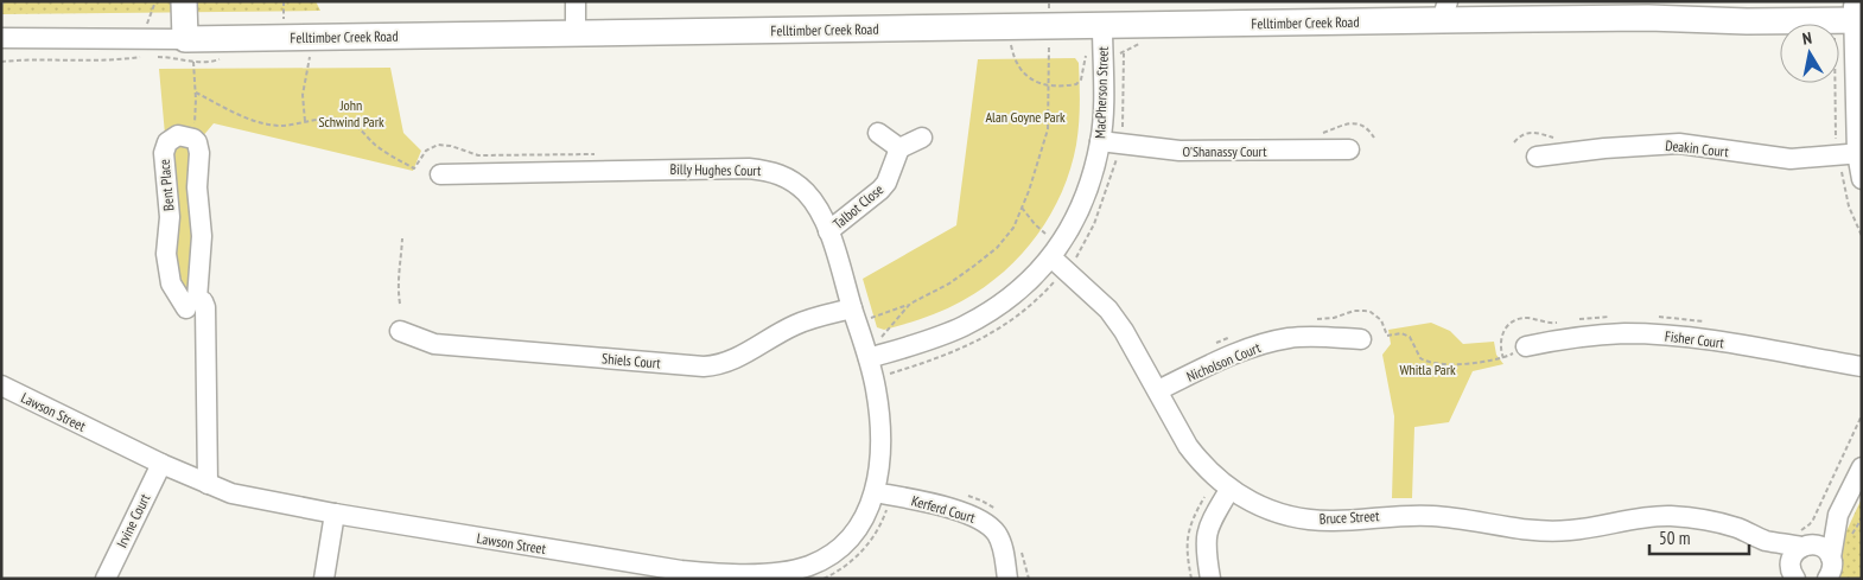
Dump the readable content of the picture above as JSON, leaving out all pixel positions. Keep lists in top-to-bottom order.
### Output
{
  "streets": {
    "main road": ["Felltimber Creek Road"],
    "street": [
      "MacPherson Street",
      "Deakin Court",
      "O'Shanassy Court",
      "Billy Hughes Court",
      "Bent Place",
      "Talbot Close",
      "Fisher Court",
      "Shiels Court",
      "Nicholson Court",
      "Lawson Street",
      "Kerferd Court",
      "Bruce Street",
      "Irvine Court"
    ]
  },
  "crossings": [
    ["Felltimber Creek Road", "MacPherson Street"],
    ["MacPherson Street", "O'Shanassy Court"],
    ["MacPherson Street", "Billy Hughes Court"],
    ["MacPherson Street", "Lawson Street"],
    ["MacPherson Street", "Bruce Street"],
    ["Billy Hughes Court", "Talbot Close"],
    ["Billy Hughes Court", "Shiels Court"],
    ["Billy Hughes Court", "Lawson Street"],
    ["Bent Place", "Lawson Street"],
    ["Nicholson Court", "Bruce Street"],
    ["Lawson Street", "Kerferd Court"],
    ["Lawson Street", "Irvine Court"]
  ],
  "parks": ["John Schwind Park", "Alan Goyne Park", "Whitla Park"],
  "scale_bar": "50 m",
  "north": "top"
}
